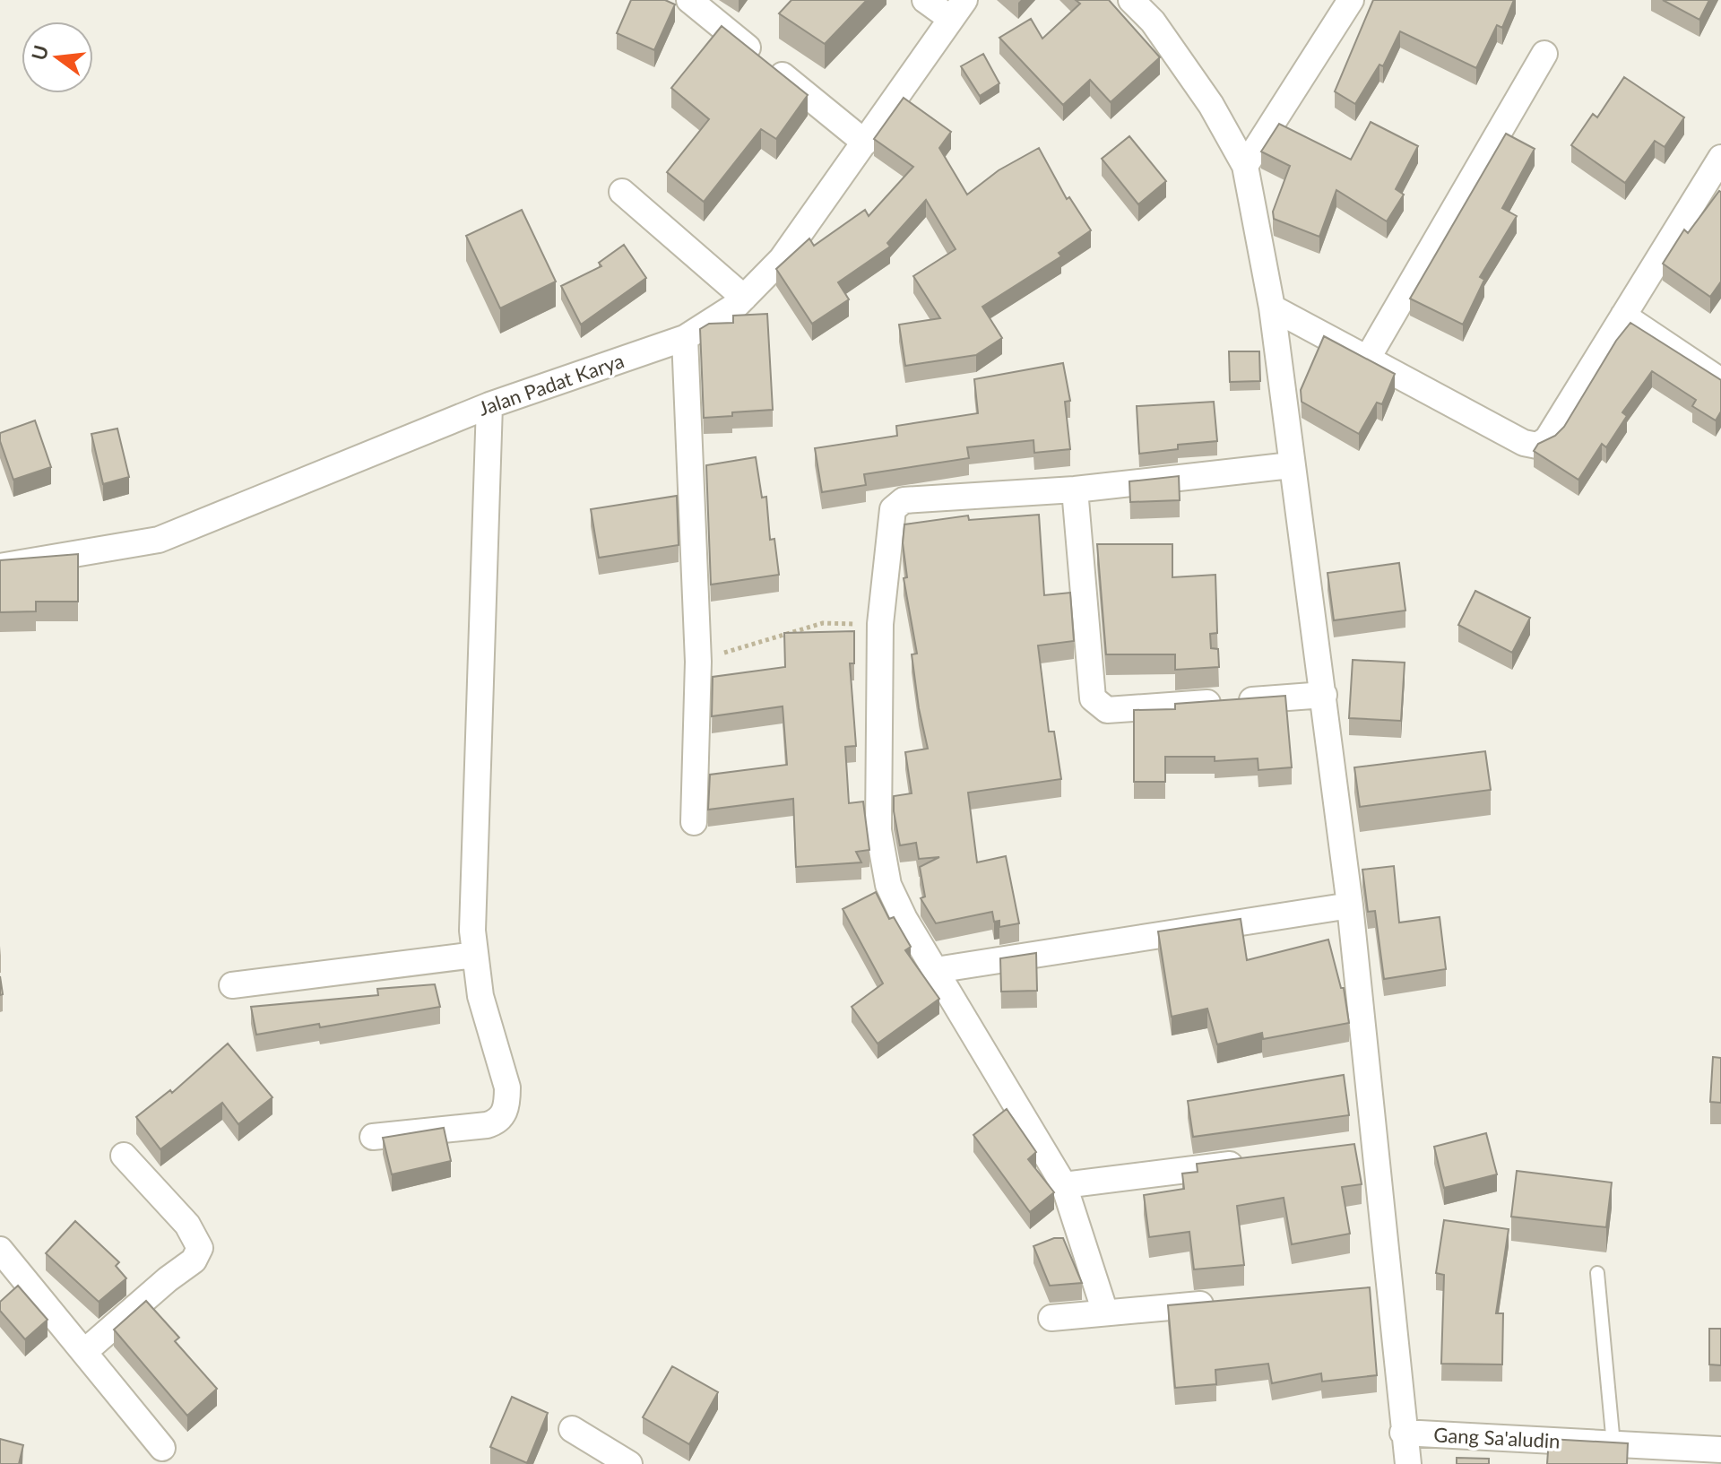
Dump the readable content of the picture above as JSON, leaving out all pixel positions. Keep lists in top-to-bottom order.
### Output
{
  "streets": {
    "street": ["Jalan Padat Karya", "Gang Sa'aludin"]
  },
  "north": "left"
}
